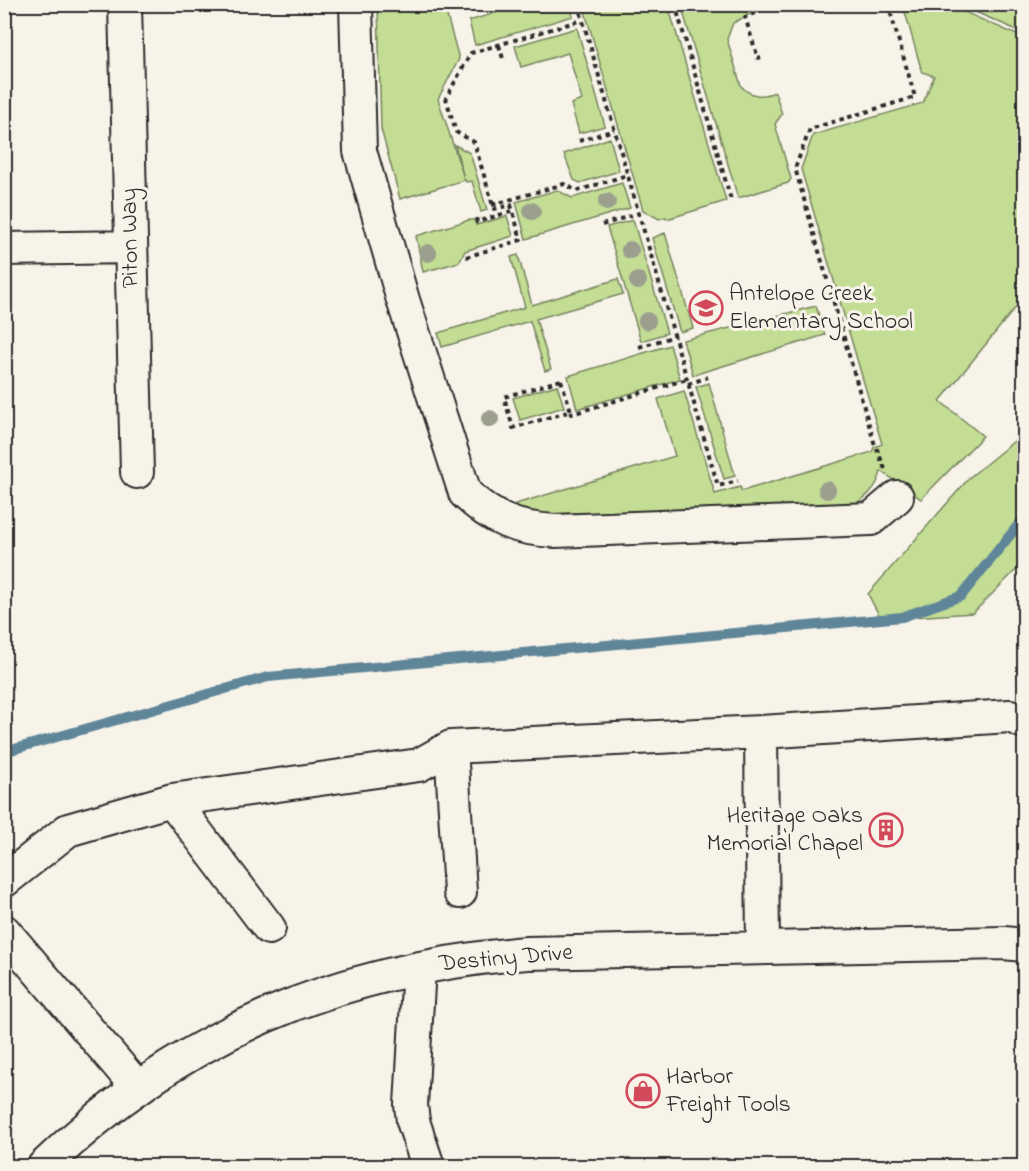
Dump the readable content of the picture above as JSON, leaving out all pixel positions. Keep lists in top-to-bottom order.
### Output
{
  "streets": {
    "street": ["Piton Way", "Destiny Drive"]
  },
  "places": {
    "school or university": ["Antelope Creek Elementary School"],
    "building": ["Heritage Oaks Memorial Chapel"],
    "shop": ["Harbor Freight Tools"]
  }
}
